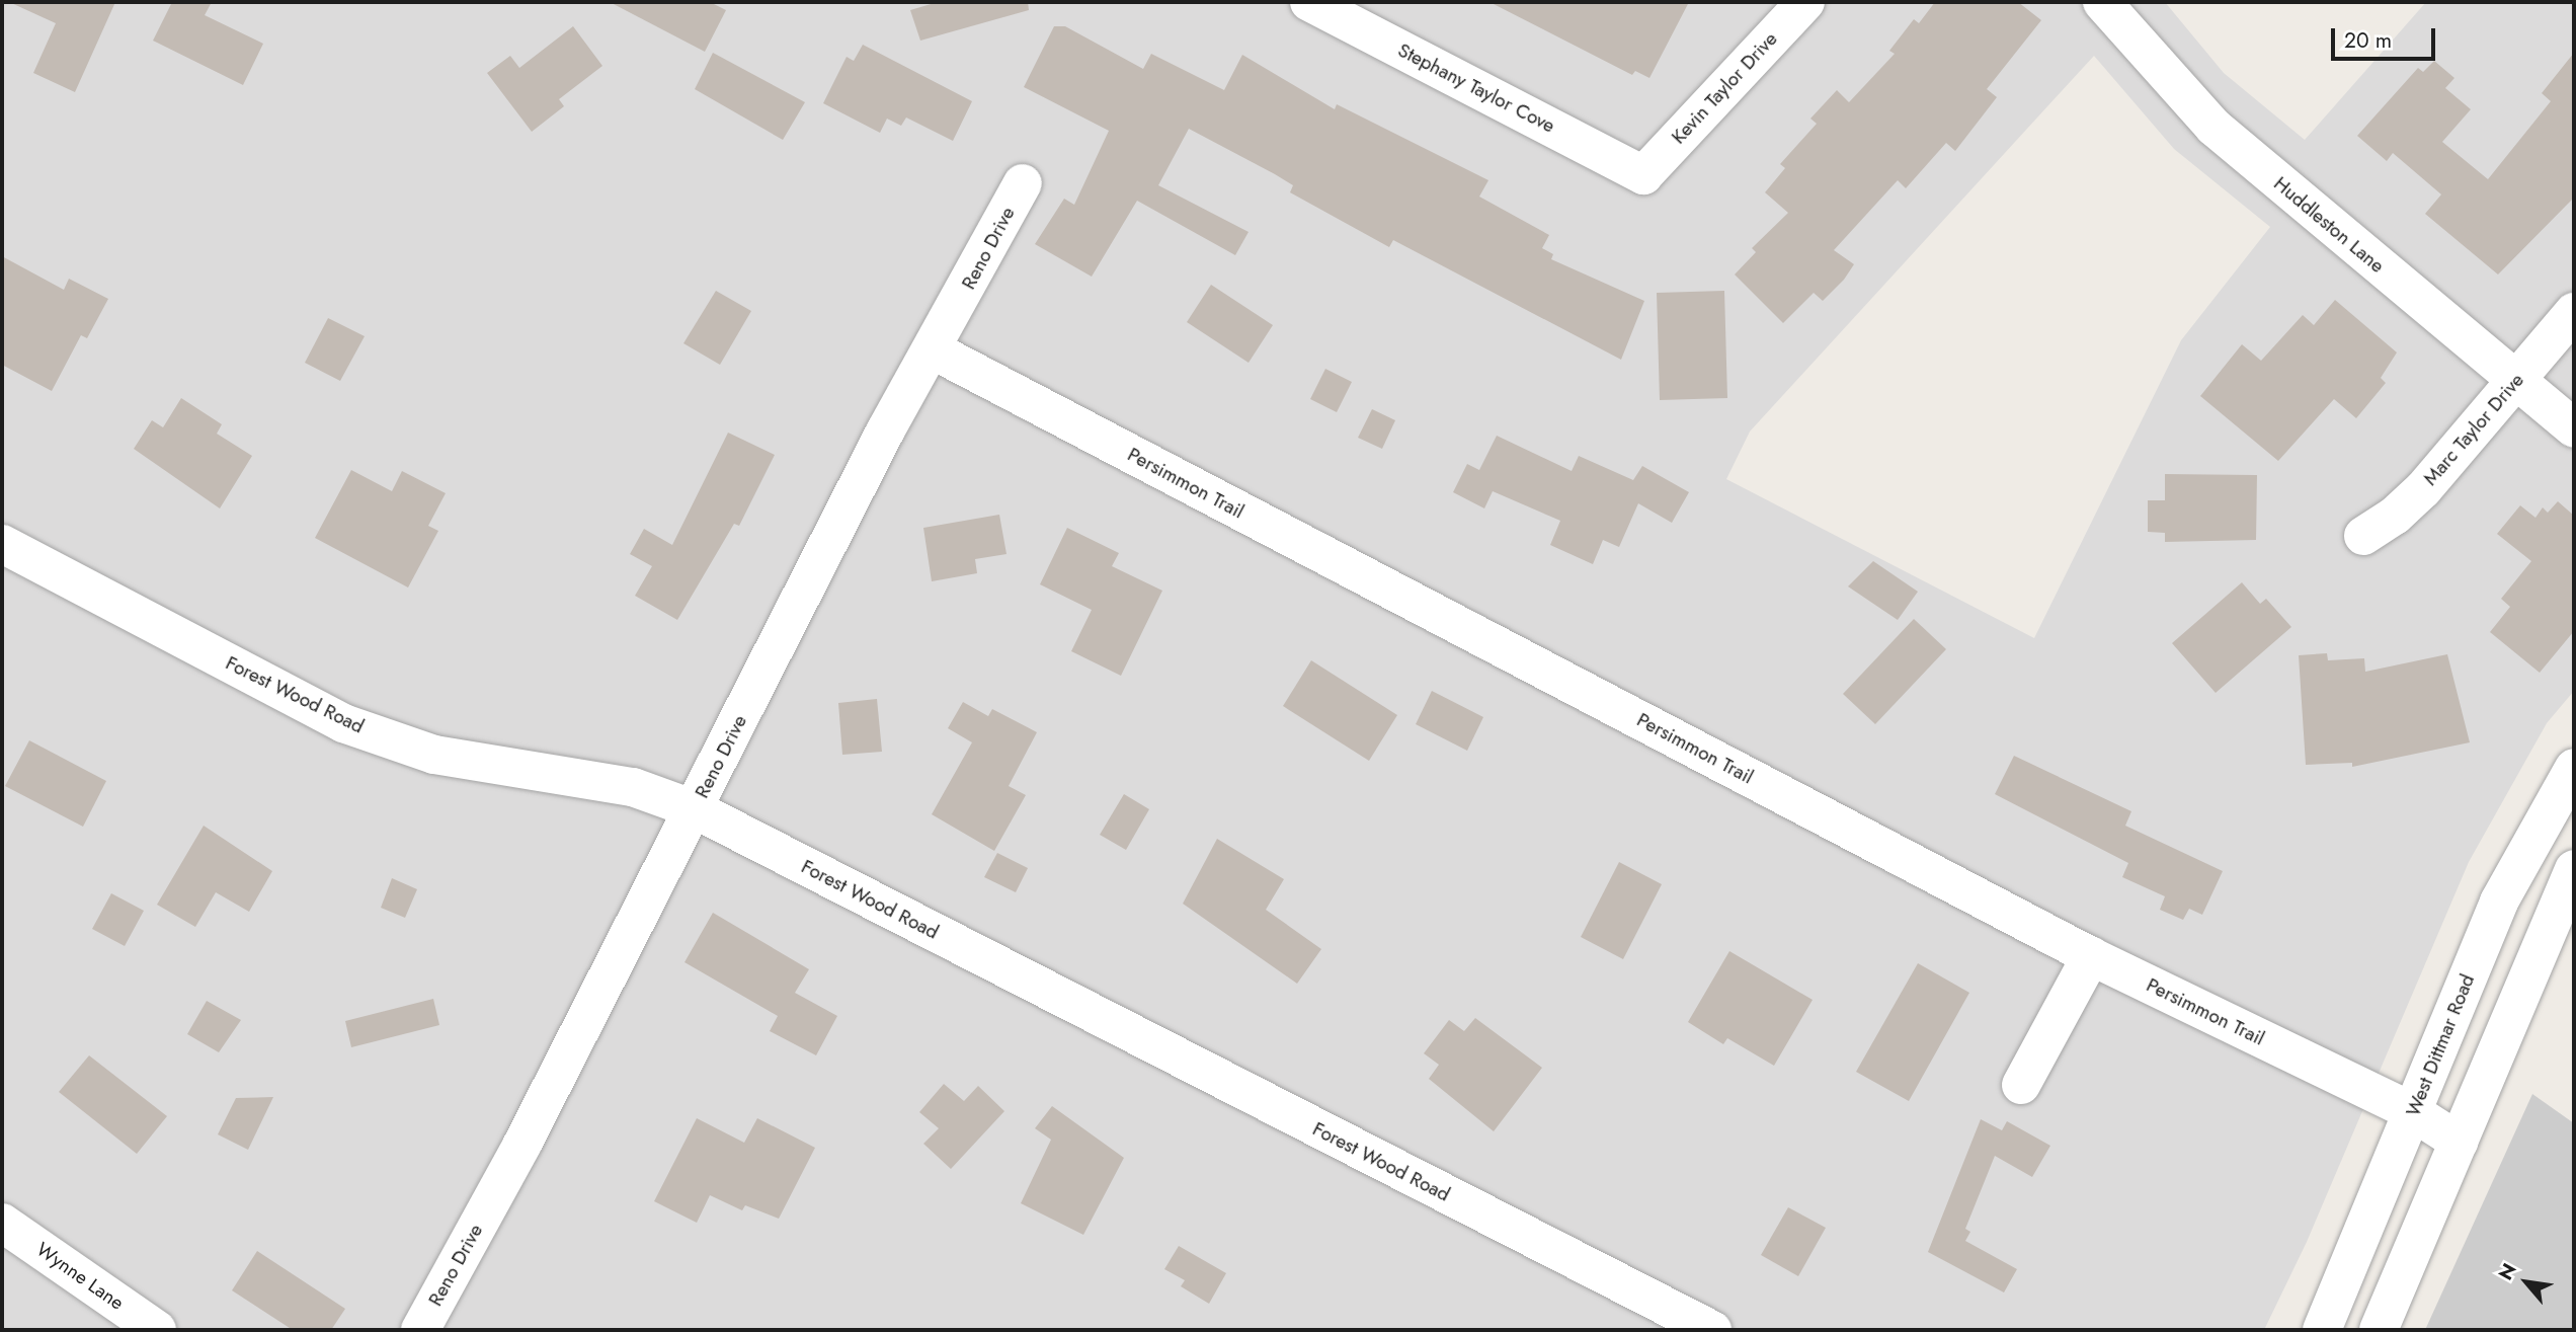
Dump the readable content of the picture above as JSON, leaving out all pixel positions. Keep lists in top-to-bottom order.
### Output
{
  "streets": {
    "street": [
      "Stephany Taylor Cove",
      "Kevin Taylor Drive",
      "Huddleston Lane",
      "Reno Drive",
      "Marc Taylor Drive",
      "Persimmon Trail",
      "Forest Wood Road",
      "West Dittmar Road",
      "Wynne Lane"
    ]
  },
  "crossings": [
    ["Stephany Taylor Cove", "Kevin Taylor Drive"],
    ["Huddleston Lane", "Marc Taylor Drive"],
    ["Reno Drive", "Persimmon Trail"],
    ["Reno Drive", "Forest Wood Road"],
    ["Persimmon Trail", "West Dittmar Road"]
  ],
  "scale_bar": "20 m",
  "north": "top left"
}
